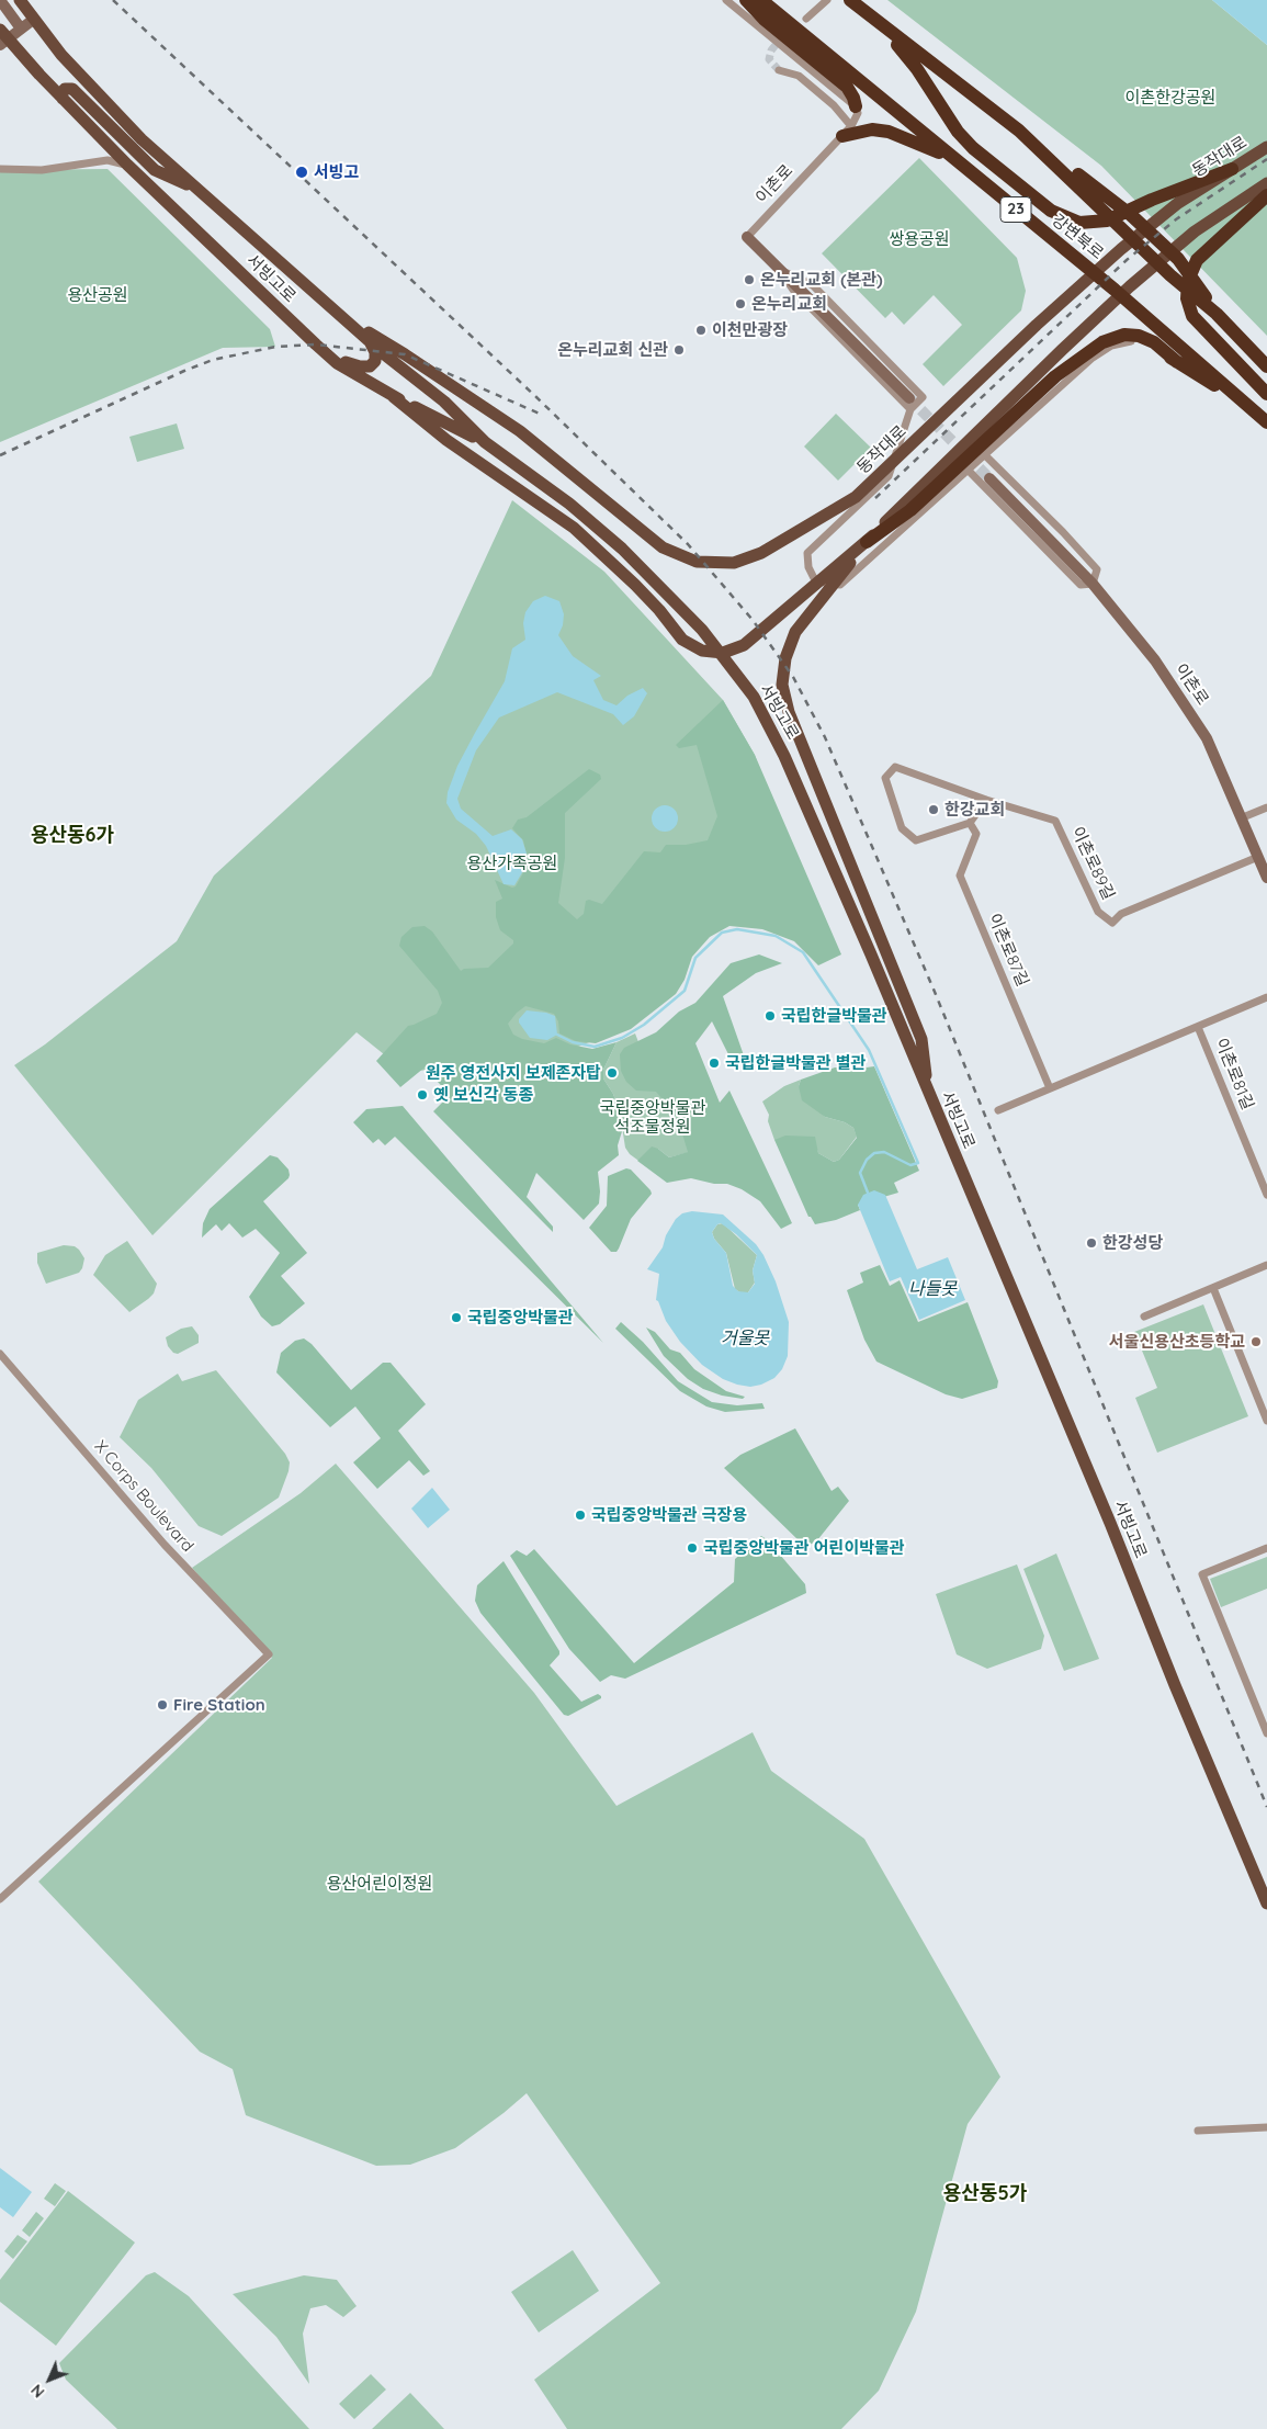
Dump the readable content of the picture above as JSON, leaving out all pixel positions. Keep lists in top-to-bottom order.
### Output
{
  "streets": {
    "highway": ["23", "강변북로"],
    "main road": ["동작대로", "서빙고로"],
    "street": [
      "이촌로",
      "이촌로89길",
      "이촌로87길",
      "이촌로81길",
      "X Corps Boulevard"
    ]
  },
  "crossings": [
    ["동작대로", "서빙고로"],
    ["이촌로", "이촌로89길"],
    ["이촌로89길", "이촌로87길"]
  ],
  "districts": ["용산동6가", "용산동5가"],
  "water": ["나들못", "거울못"],
  "parks": [
    "이촌한강공원",
    "쌍용공원",
    "용산공원",
    "용산가족공원",
    "국립중앙박물관 석조물정원",
    "용산어린이정원"
  ],
  "places": [
    "서빙고",
    "온누리교회 (본관)",
    "온누리교회",
    "이천만광장",
    "온누리교회 신관",
    "한강교회",
    "국립한글박물관",
    "국립한글박물관 별관",
    "원주 영전사지 보제존자탑",
    "옛 보신각 동종",
    "한강성당",
    "국립중앙박물관",
    "서울신용산초등학교",
    "국립중앙박물관 극장용",
    "국립중앙박물관 어린이박물관",
    "Fire Station"
  ],
  "north": "bottom left"
}
